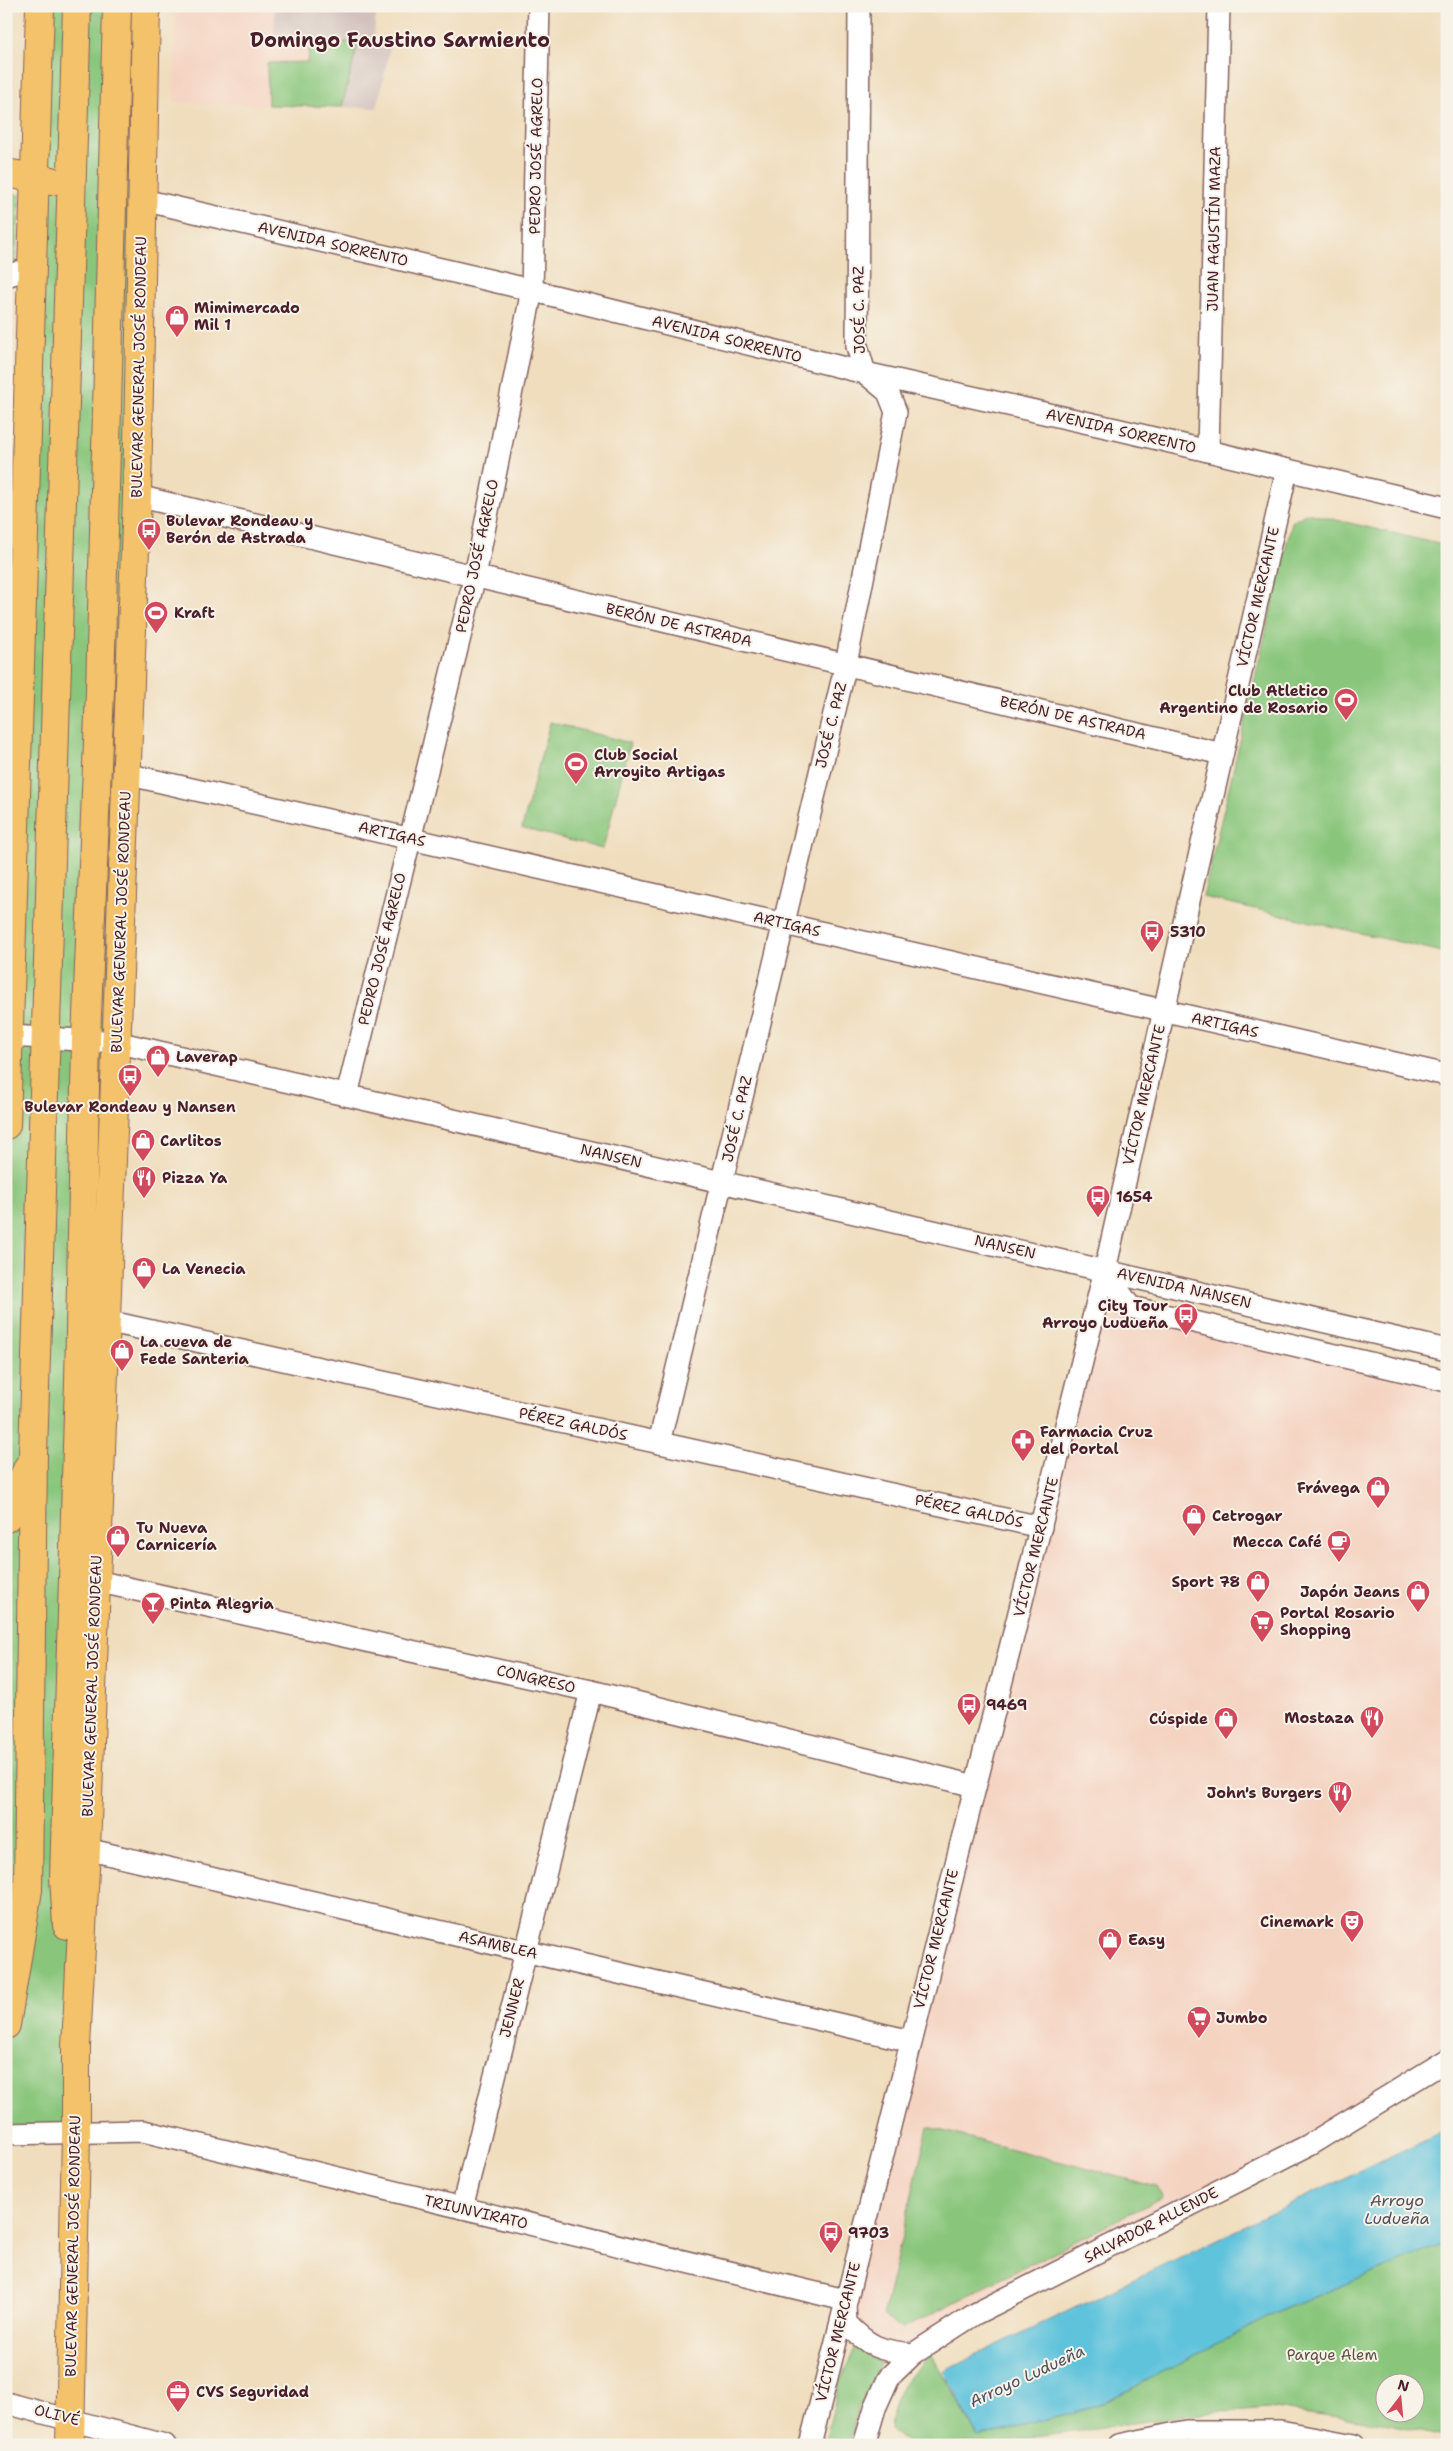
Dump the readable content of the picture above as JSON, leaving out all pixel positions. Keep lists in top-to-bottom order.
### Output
{
  "streets": {
    "main road": ["AVENIDA SORRENTO", "BULEVAR GENERAL JOSÉ RONDEAU"],
    "street": [
      "PEDRO JOSÉ AGRELO",
      "JUAN AGUSTÍN MAZA",
      "JOSÉ C. PAZ",
      "VÍCTOR MERCANTE",
      "BERÓN DE ASTRADA",
      "ARTIGAS",
      "NANSEN",
      "AVENIDA NANSEN",
      "PÉREZ GALDÓS",
      "CONGRESO",
      "ASAMBLEA",
      "JENNER",
      "TRIUNVIRATO",
      "SALVADOR ALLENDE",
      "OLIVÉ"
    ]
  },
  "crossings": [
    ["PEDRO JOSÉ AGRELO", "AVENIDA SORRENTO"],
    ["PEDRO JOSÉ AGRELO", "BERÓN DE ASTRADA"],
    ["PEDRO JOSÉ AGRELO", "ARTIGAS"],
    ["PEDRO JOSÉ AGRELO", "NANSEN"],
    ["JUAN AGUSTÍN MAZA", "AVENIDA SORRENTO"],
    ["AVENIDA SORRENTO", "JOSÉ C. PAZ"],
    ["AVENIDA SORRENTO", "BULEVAR GENERAL JOSÉ RONDEAU"],
    ["AVENIDA SORRENTO", "VÍCTOR MERCANTE"],
    ["JOSÉ C. PAZ", "BERÓN DE ASTRADA"],
    ["JOSÉ C. PAZ", "ARTIGAS"],
    ["JOSÉ C. PAZ", "NANSEN"],
    ["JOSÉ C. PAZ", "PÉREZ GALDÓS"],
    ["BULEVAR GENERAL JOSÉ RONDEAU", "BERÓN DE ASTRADA"],
    ["BULEVAR GENERAL JOSÉ RONDEAU", "ARTIGAS"],
    ["BULEVAR GENERAL JOSÉ RONDEAU", "NANSEN"],
    ["BULEVAR GENERAL JOSÉ RONDEAU", "PÉREZ GALDÓS"],
    ["BULEVAR GENERAL JOSÉ RONDEAU", "CONGRESO"],
    ["BULEVAR GENERAL JOSÉ RONDEAU", "ASAMBLEA"],
    ["BULEVAR GENERAL JOSÉ RONDEAU", "TRIUNVIRATO"],
    ["BULEVAR GENERAL JOSÉ RONDEAU", "OLIVÉ"],
    ["VÍCTOR MERCANTE", "BERÓN DE ASTRADA"],
    ["VÍCTOR MERCANTE", "ARTIGAS"],
    ["VÍCTOR MERCANTE", "NANSEN"],
    ["VÍCTOR MERCANTE", "AVENIDA NANSEN"],
    ["VÍCTOR MERCANTE", "PÉREZ GALDÓS"],
    ["VÍCTOR MERCANTE", "CONGRESO"],
    ["VÍCTOR MERCANTE", "ASAMBLEA"],
    ["VÍCTOR MERCANTE", "TRIUNVIRATO"],
    ["NANSEN", "AVENIDA NANSEN"],
    ["CONGRESO", "JENNER"],
    ["ASAMBLEA", "JENNER"],
    ["JENNER", "TRIUNVIRATO"]
  ],
  "districts": ["Domingo Faustino Sarmiento"],
  "water": ["Arroyo Ludueña"],
  "parks": ["Parque Alem"],
  "places": {
    "shop": [
      "Mimimercado Mil 1",
      "Laverap",
      "Carlitos",
      "La Venecia",
      "La cueva de Fede Santeria",
      "Frávega",
      "Cetrogar",
      "Tu Nueva Carnicería",
      "Sport 78",
      "Japón Jeans",
      "Cúspide",
      "Easy"
    ],
    "bus stop": [
      "Bulevar Rondeau y Berón de Astrada",
      "5310",
      "Bulevar Rondeau y Nansen",
      "1654",
      "City Tour Arroyo Ludueña",
      "9469",
      "9703"
    ],
    "sports": ["Kraft", "Club Atletico Argentino de Rosario", "Club Social Arroyito Artigas"],
    "restaurant": ["Pizza Ya", "Mostaza", "John's Burgers"],
    "pharmacy": ["Farmacia Cruz del Portal"],
    "cafe": ["Mecca Café"],
    "bar": ["Pinta Alegria"],
    "supermarket": ["Portal Rosario Shopping", "Jumbo"],
    "theatre": ["Cinemark"],
    "office": ["CVS Seguridad"]
  },
  "north": "top"
}
